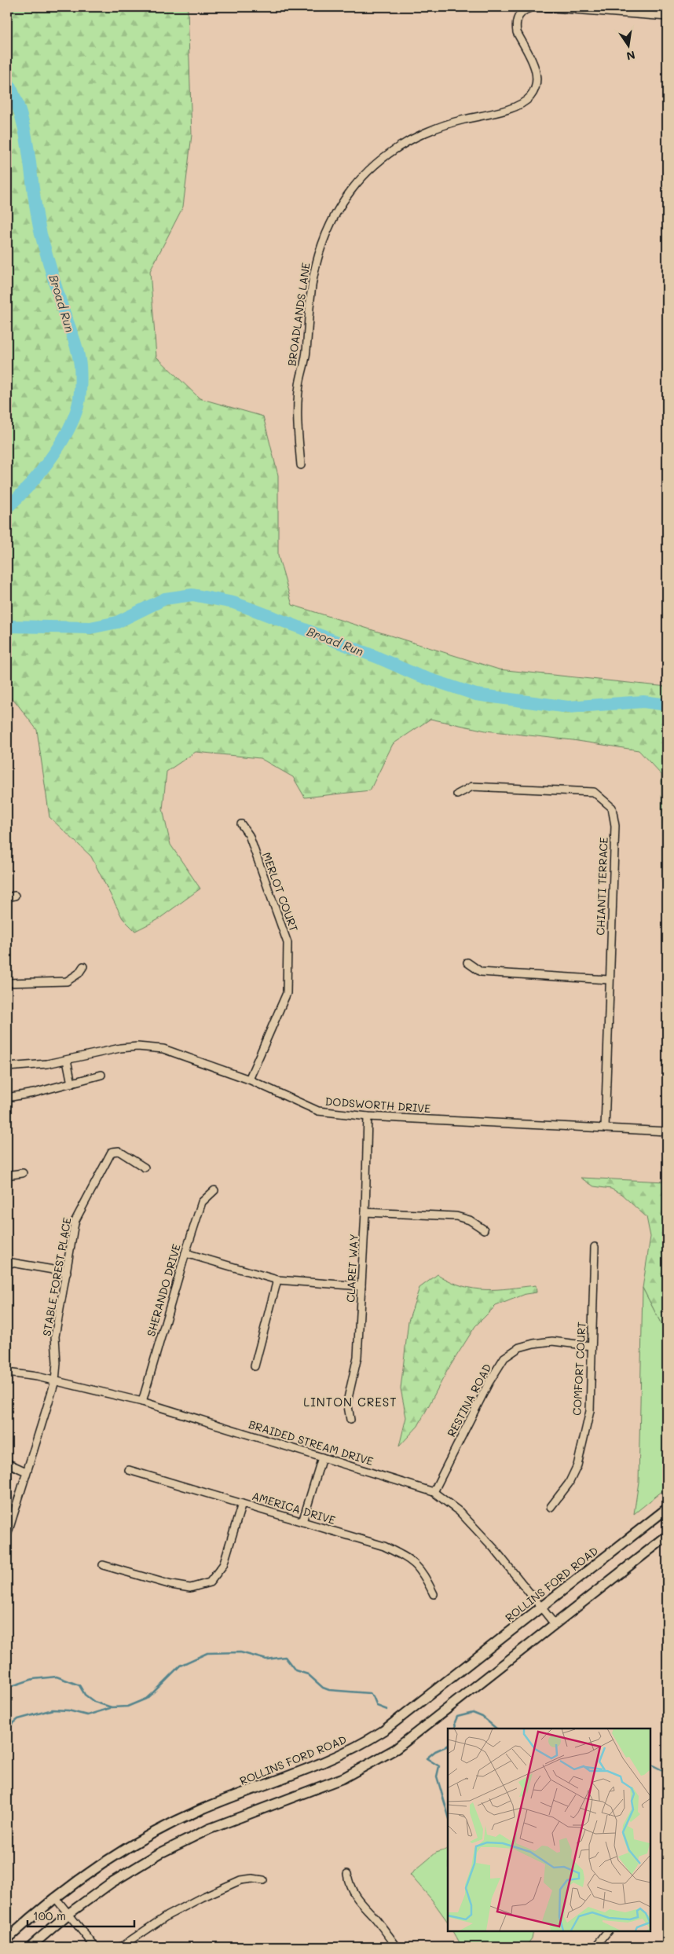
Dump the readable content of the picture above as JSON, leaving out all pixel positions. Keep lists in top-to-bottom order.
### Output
{
  "streets": {
    "main road": ["ROLLINS FORD ROAD"],
    "street": [
      "BROADLANDS LANE",
      "CHIANTI TERRACE",
      "MERLOT COURT",
      "DODSWORTH DRIVE",
      "CLARET WAY",
      "STABLE FOREST PLACE",
      "SHERANDO DRIVE",
      "COMFORT COURT",
      "RESTINA ROAD",
      "BRAIDED STREAM DRIVE",
      "AMERICA DRIVE"
    ]
  },
  "crossings": [
    ["CHIANTI TERRACE", "DODSWORTH DRIVE"],
    ["MERLOT COURT", "DODSWORTH DRIVE"],
    ["DODSWORTH DRIVE", "CLARET WAY"],
    ["STABLE FOREST PLACE", "BRAIDED STREAM DRIVE"],
    ["SHERANDO DRIVE", "BRAIDED STREAM DRIVE"],
    ["COMFORT COURT", "RESTINA ROAD"],
    ["RESTINA ROAD", "BRAIDED STREAM DRIVE"],
    ["BRAIDED STREAM DRIVE", "ROLLINS FORD ROAD"]
  ],
  "districts": ["LINTON CREST"],
  "water": ["Broad Run"],
  "scale_bar": "100 m",
  "north": "bottom"
}
